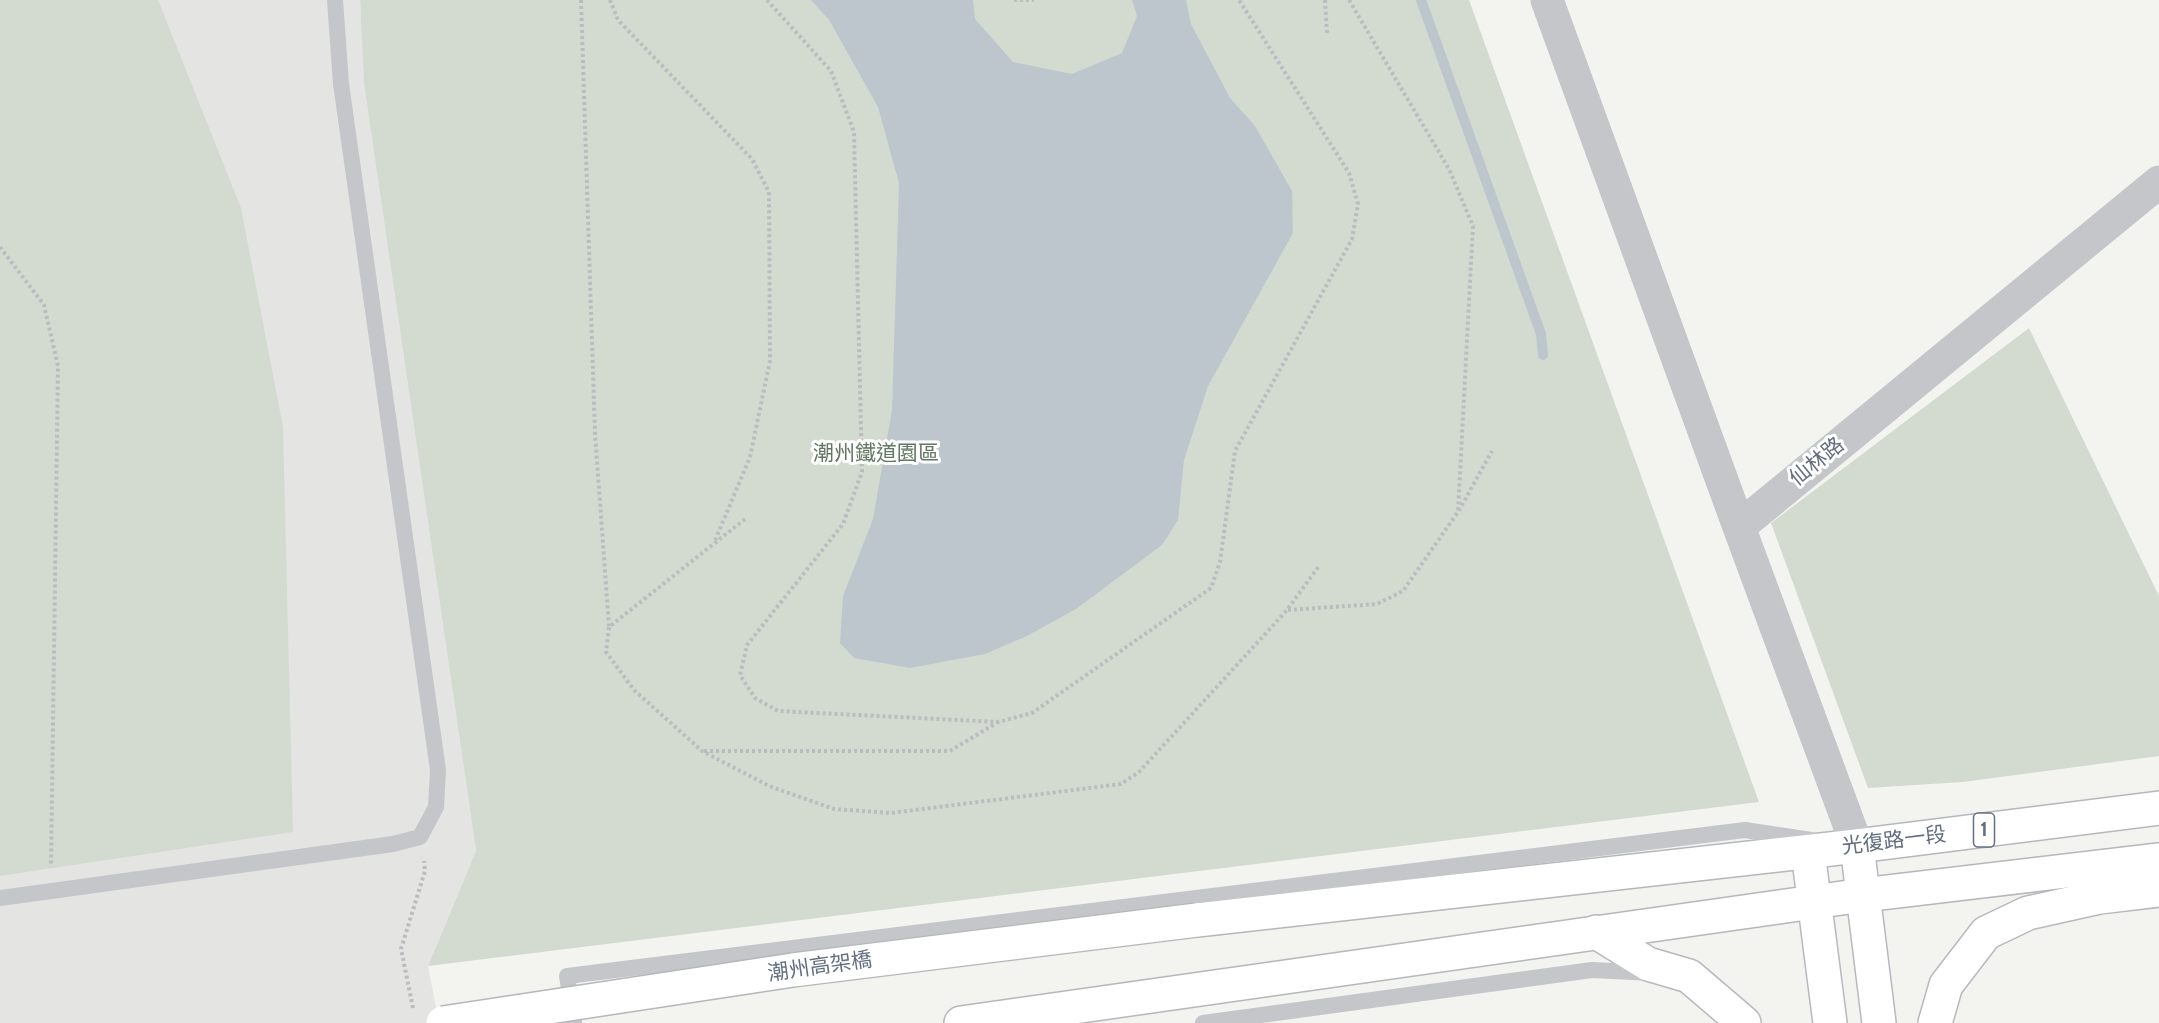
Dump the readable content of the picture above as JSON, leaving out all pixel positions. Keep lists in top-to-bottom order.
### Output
{
  "streets": {
    "main road": ["1", "光復路一段", "潮州高架橋"],
    "street": ["仙林路"]
  },
  "crossings": [
    ["光復路一段", "潮州高架橋"]
  ],
  "parks": ["潮州鐵道園區"]
}
